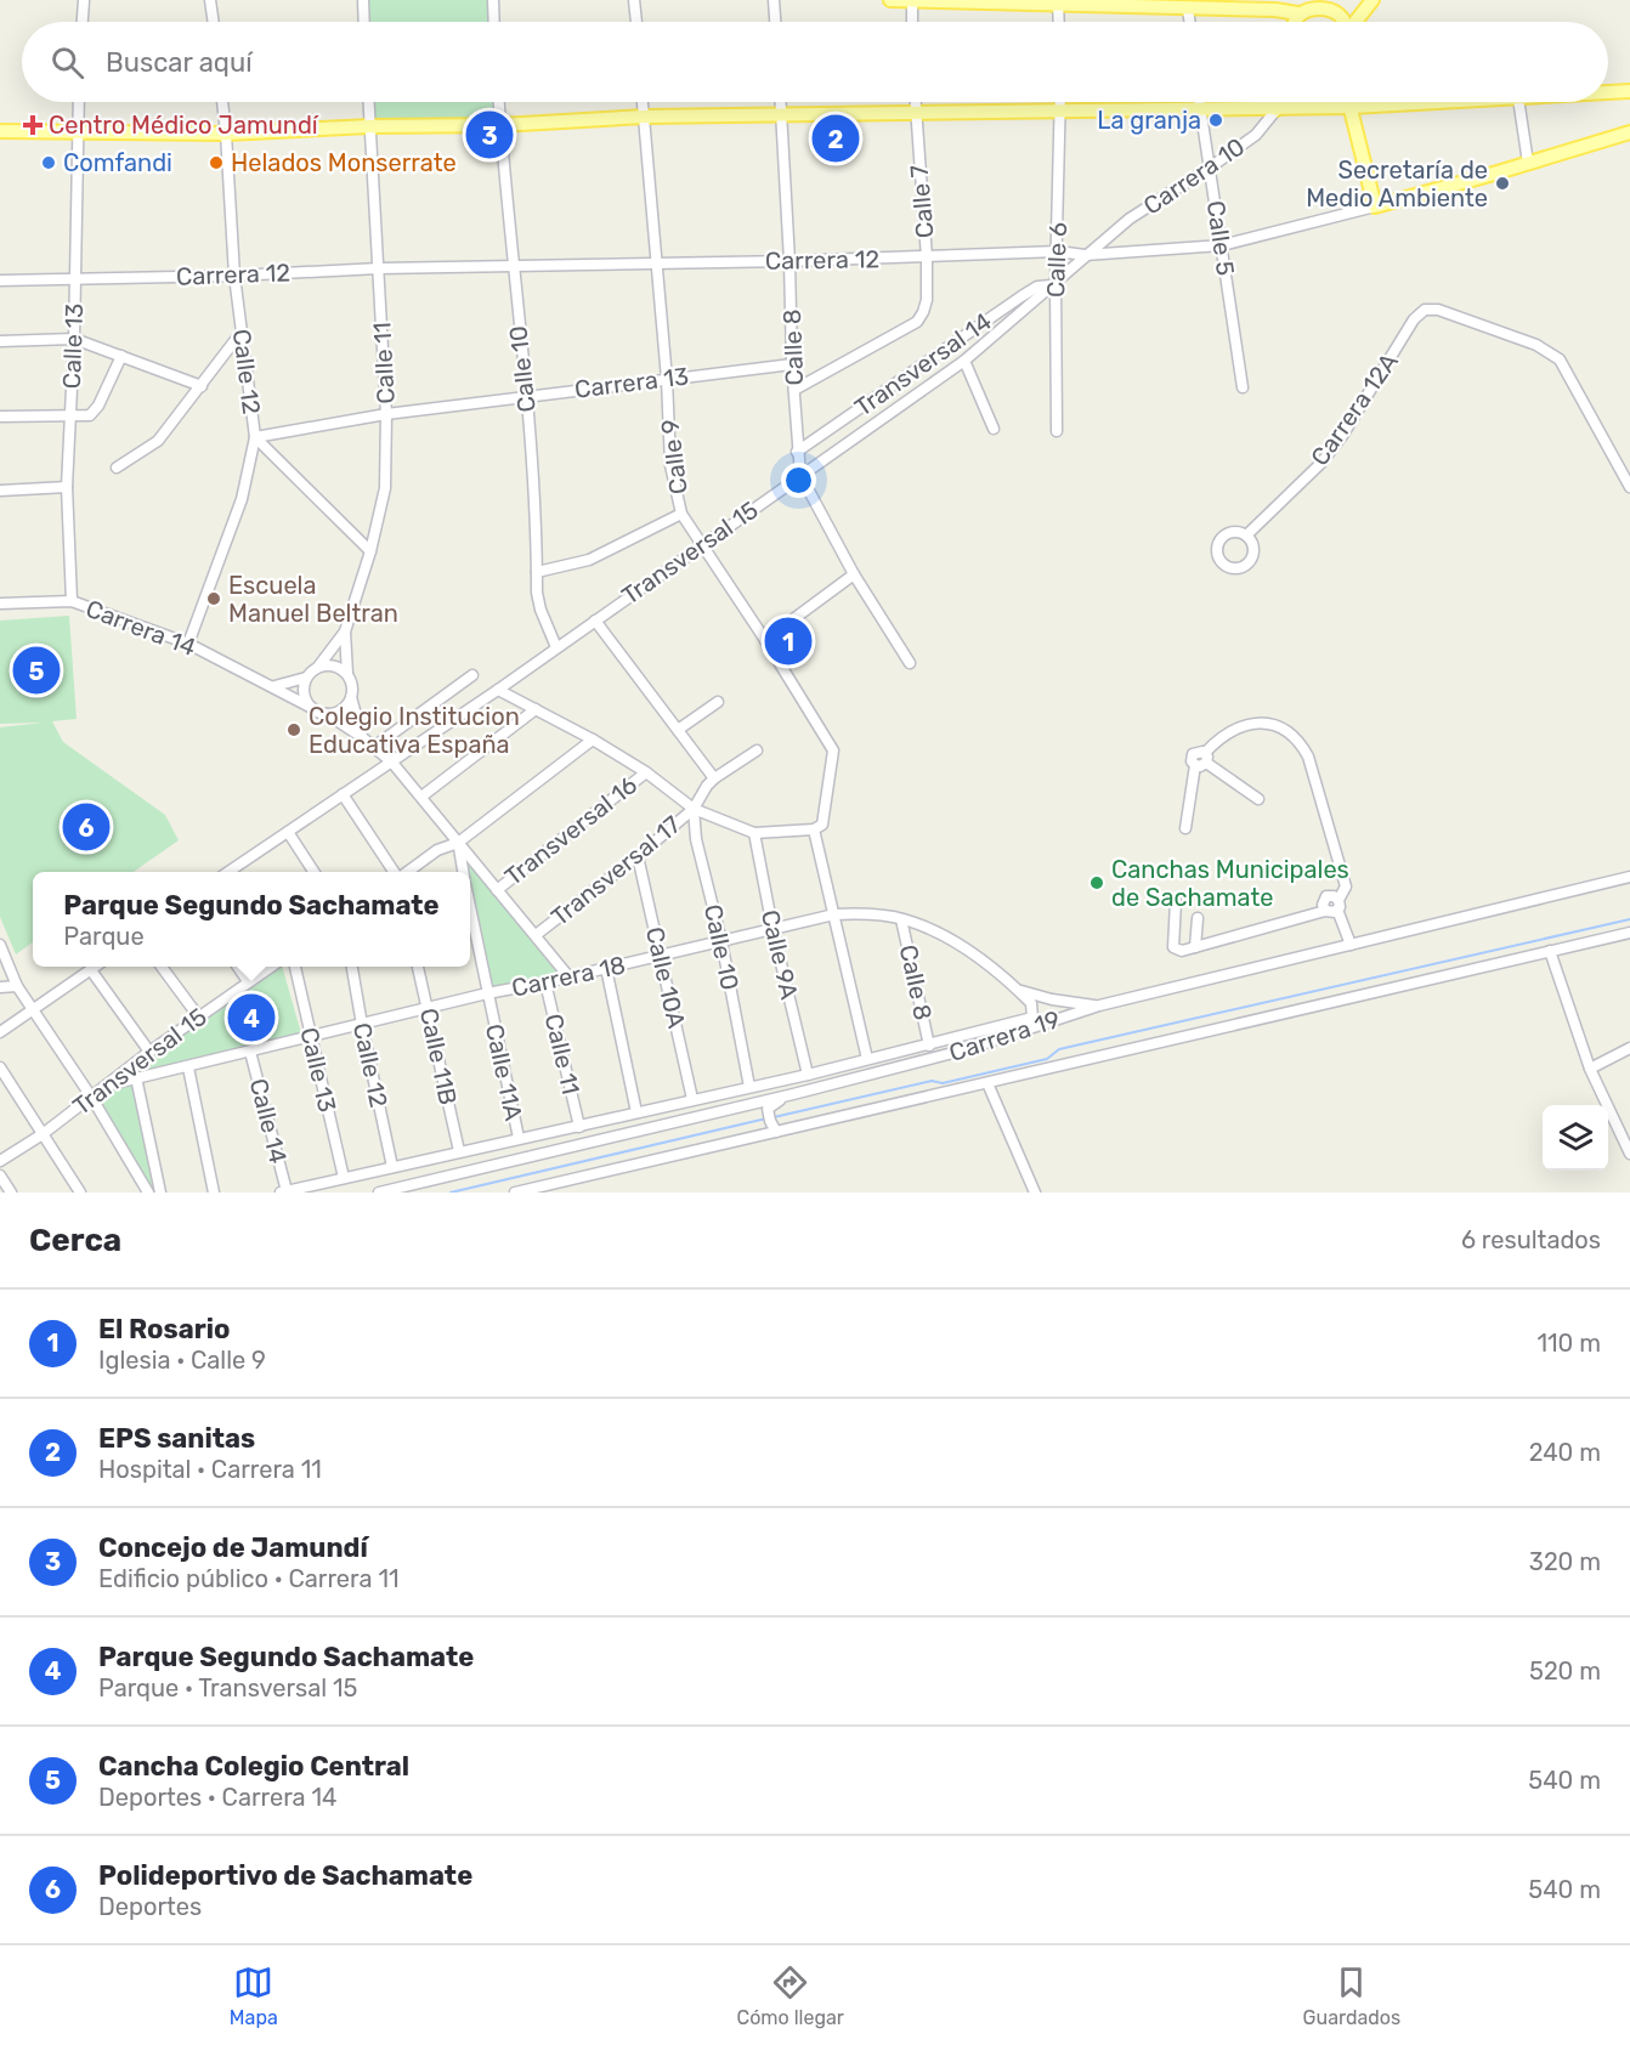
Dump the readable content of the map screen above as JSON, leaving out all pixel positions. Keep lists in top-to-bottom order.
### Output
{
  "streets": {
    "main road": ["Carrera 10", "Carrera 12"],
    "street": [
      "Calle 7",
      "Calle 5",
      "Calle 6",
      "Calle 13",
      "Calle 8",
      "Calle 11",
      "Transversal 14",
      "Calle 10",
      "Calle 12",
      "Carrera 13",
      "Carrera 12A",
      "Calle 9",
      "Transversal 15",
      "Carrera 14",
      "Transversal 16",
      "Transversal 17",
      "Calle 9A",
      "Carrera 18",
      "Calle 10A",
      "Carrera 19",
      "Calle 11B",
      "Calle 11A",
      "Calle 14"
    ]
  },
  "crossings": [
    ["Carrera 10", "Calle 5"],
    ["Carrera 10", "Carrera 12"],
    ["Carrera 10", "Transversal 15"],
    ["Calle 7", "Carrera 12"],
    ["Calle 7", "Calle 8"],
    ["Calle 5", "Carrera 12"],
    ["Carrera 12", "Calle 6"],
    ["Carrera 12", "Calle 13"],
    ["Carrera 12", "Calle 8"],
    ["Carrera 12", "Calle 11"],
    ["Carrera 12", "Calle 10"],
    ["Carrera 12", "Calle 12"],
    ["Carrera 12", "Calle 9"],
    ["Carrera 12", "Transversal 15"],
    ["Calle 6", "Transversal 14"],
    ["Calle 6", "Transversal 15"],
    ["Calle 13", "Carrera 14"],
    ["Calle 13", "Carrera 18"],
    ["Calle 13", "Carrera 19"],
    ["Calle 8", "Transversal 14"],
    ["Calle 8", "Carrera 13"],
    ["Calle 8", "Transversal 15"],
    ["Calle 8", "Carrera 18"],
    ["Calle 8", "Carrera 19"],
    ["Calle 11", "Carrera 13"],
    ["Calle 11", "Transversal 15"],
    ["Calle 11", "Carrera 14"],
    ["Calle 11", "Transversal 16"],
    ["Calle 11", "Transversal 17"],
    ["Calle 11", "Carrera 18"],
    ["Calle 11", "Carrera 19"],
    ["Calle 11", "Calle 11A"],
    ["Transversal 14", "Transversal 15"],
    ["Calle 10", "Carrera 13"],
    ["Calle 10", "Transversal 15"],
    ["Calle 10", "Transversal 17"],
    ["Calle 10", "Carrera 18"],
    ["Calle 10", "Carrera 19"],
    ["Calle 12", "Carrera 13"],
    ["Calle 12", "Carrera 14"],
    ["Calle 12", "Carrera 18"],
    ["Calle 12", "Carrera 19"],
    ["Carrera 13", "Calle 9"],
    ["Calle 9", "Transversal 15"],
    ["Calle 9", "Transversal 17"],
    ["Calle 9", "Carrera 18"],
    ["Calle 9", "Carrera 19"],
    ["Transversal 15", "Carrera 18"],
    ["Transversal 17", "Calle 9A"],
    ["Transversal 17", "Calle 10A"],
    ["Calle 9A", "Carrera 18"],
    ["Calle 9A", "Carrera 19"],
    ["Carrera 18", "Calle 10A"],
    ["Carrera 18", "Carrera 19"],
    ["Carrera 18", "Calle 11B"],
    ["Carrera 18", "Calle 11A"],
    ["Carrera 18", "Calle 14"],
    ["Calle 10A", "Carrera 19"],
    ["Carrera 19", "Calle 11B"],
    ["Carrera 19", "Calle 11A"],
    ["Carrera 19", "Calle 14"]
  ],
  "places": {
    "other": [
      "La granja",
      "Comfandi",
      "Helados Monserrate",
      "Secretaría de Medio Ambiente",
      "Escuela Manuel Beltran",
      "Colegio Institucion Educativa España",
      "Canchas Municipales de Sachamate"
    ],
    "health": ["Centro Médico Jamundí"]
  },
  "page": {
    "search": "Buscar aquí",
    "pins": [
      "3",
      "2",
      "1",
      "5",
      "6",
      "4"
    ],
    "popup": ["Parque Segundo Sachamate", "Parque"],
    "heading": ["Cerca", "6 resultados"],
    "list": [
      {
        "mark": "1",
        "name": "El Rosario",
        "note": "Iglesia · Calle 9",
        "value": "110 m"
      },
      {
        "mark": "2",
        "name": "EPS sanitas",
        "note": "Hospital · Carrera 11",
        "value": "240 m"
      },
      {
        "mark": "3",
        "name": "Concejo de Jamundí",
        "note": "Edificio público · Carrera 11",
        "value": "320 m"
      },
      {
        "mark": "4",
        "name": "Parque Segundo Sachamate",
        "note": "Parque · Transversal 15",
        "value": "520 m"
      },
      {
        "mark": "5",
        "name": "Cancha Colegio Central",
        "note": "Deportes · Carrera 14",
        "value": "540 m"
      },
      {
        "mark": "6",
        "name": "Polideportivo de Sachamate",
        "note": "Deportes",
        "value": "540 m"
      }
    ],
    "nav": ["Mapa", "Cómo llegar", "Guardados"]
  }
}
